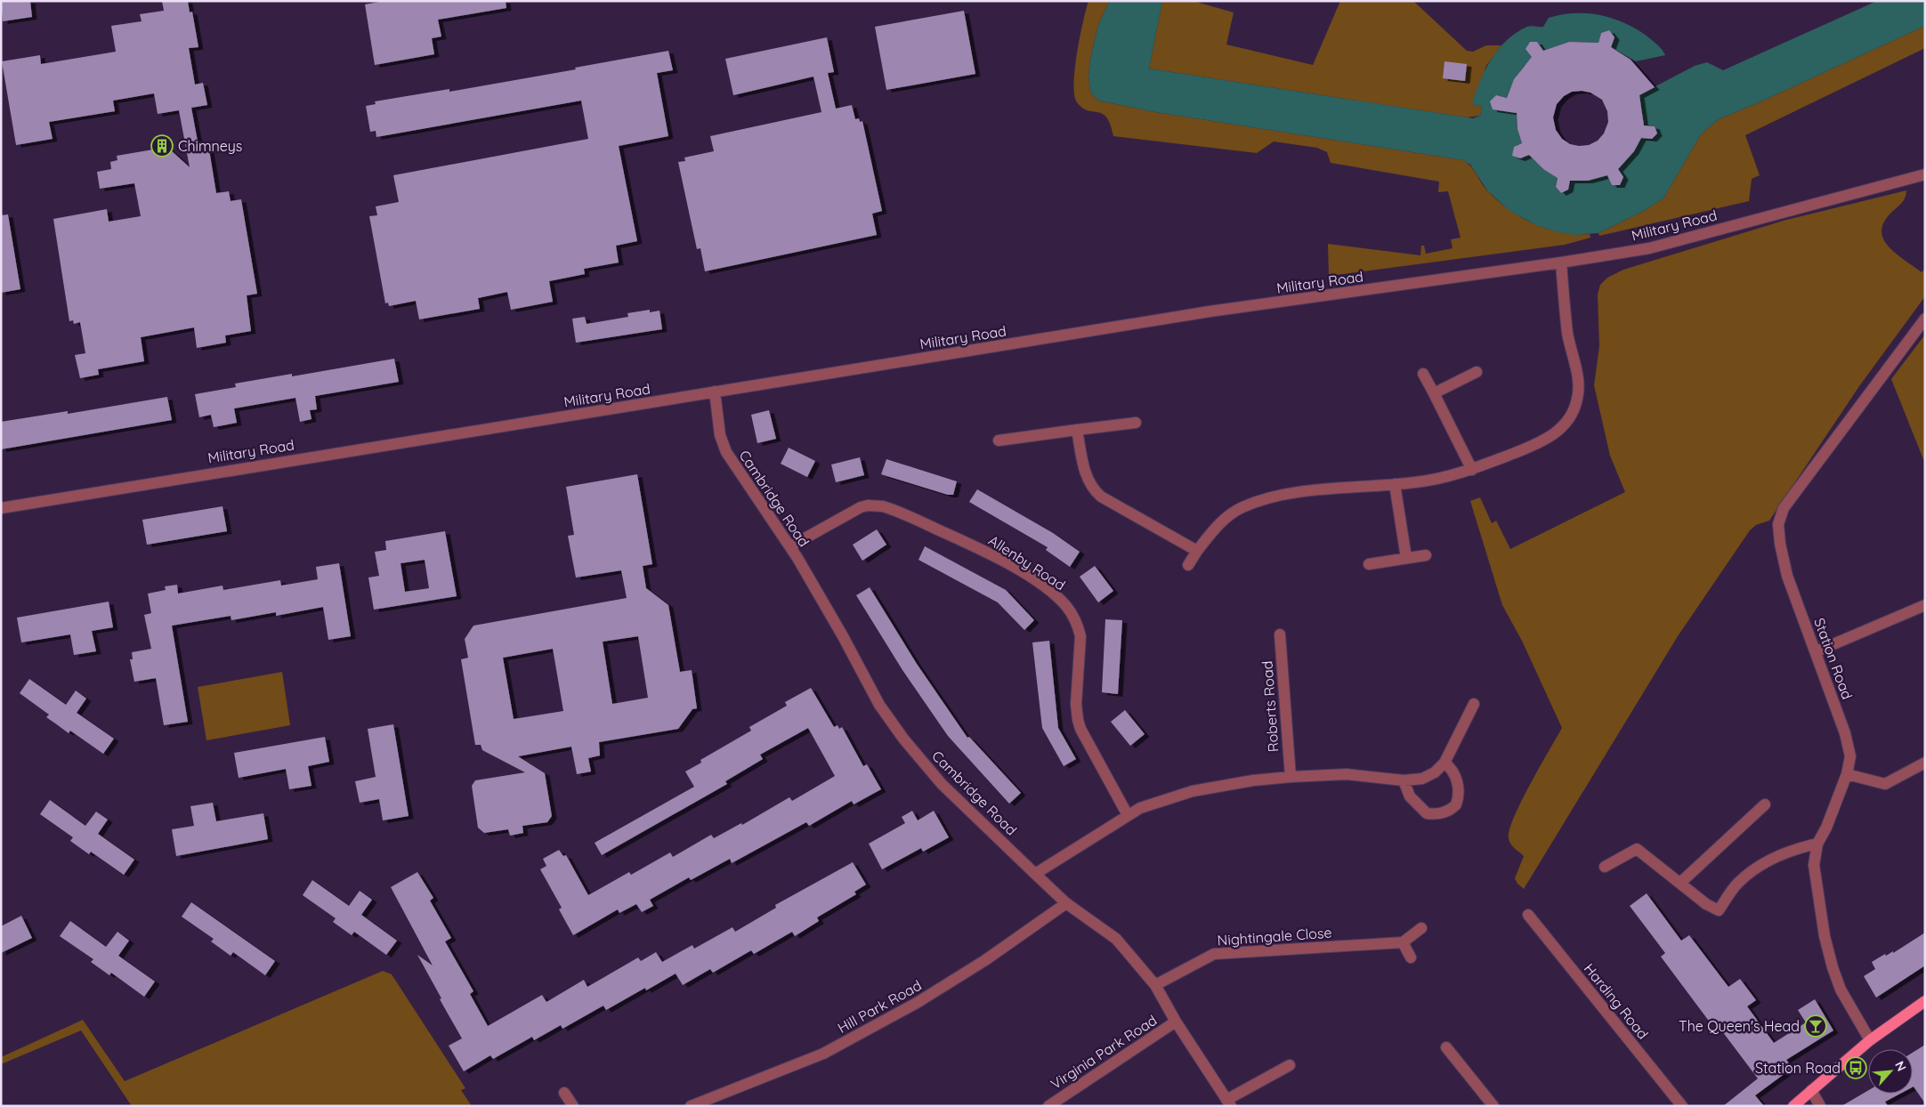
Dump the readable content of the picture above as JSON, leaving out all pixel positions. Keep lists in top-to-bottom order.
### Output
{
  "streets": {
    "street": [
      "Military Road",
      "Cambridge Road",
      "Allenby Road",
      "Station Road",
      "Roberts Road",
      "Nightingale Close",
      "Harding Road",
      "Hill Park Road",
      "Virginia Park Road"
    ]
  },
  "crossings": [
    ["Military Road", "Cambridge Road"],
    ["Cambridge Road", "Allenby Road"],
    ["Cambridge Road", "Nightingale Close"],
    ["Cambridge Road", "Hill Park Road"],
    ["Cambridge Road", "Virginia Park Road"]
  ],
  "places": {
    "building": ["Chimneys"],
    "bar": ["The Queen's Head"],
    "bus stop": ["Station Road"]
  },
  "north": "top right"
}
